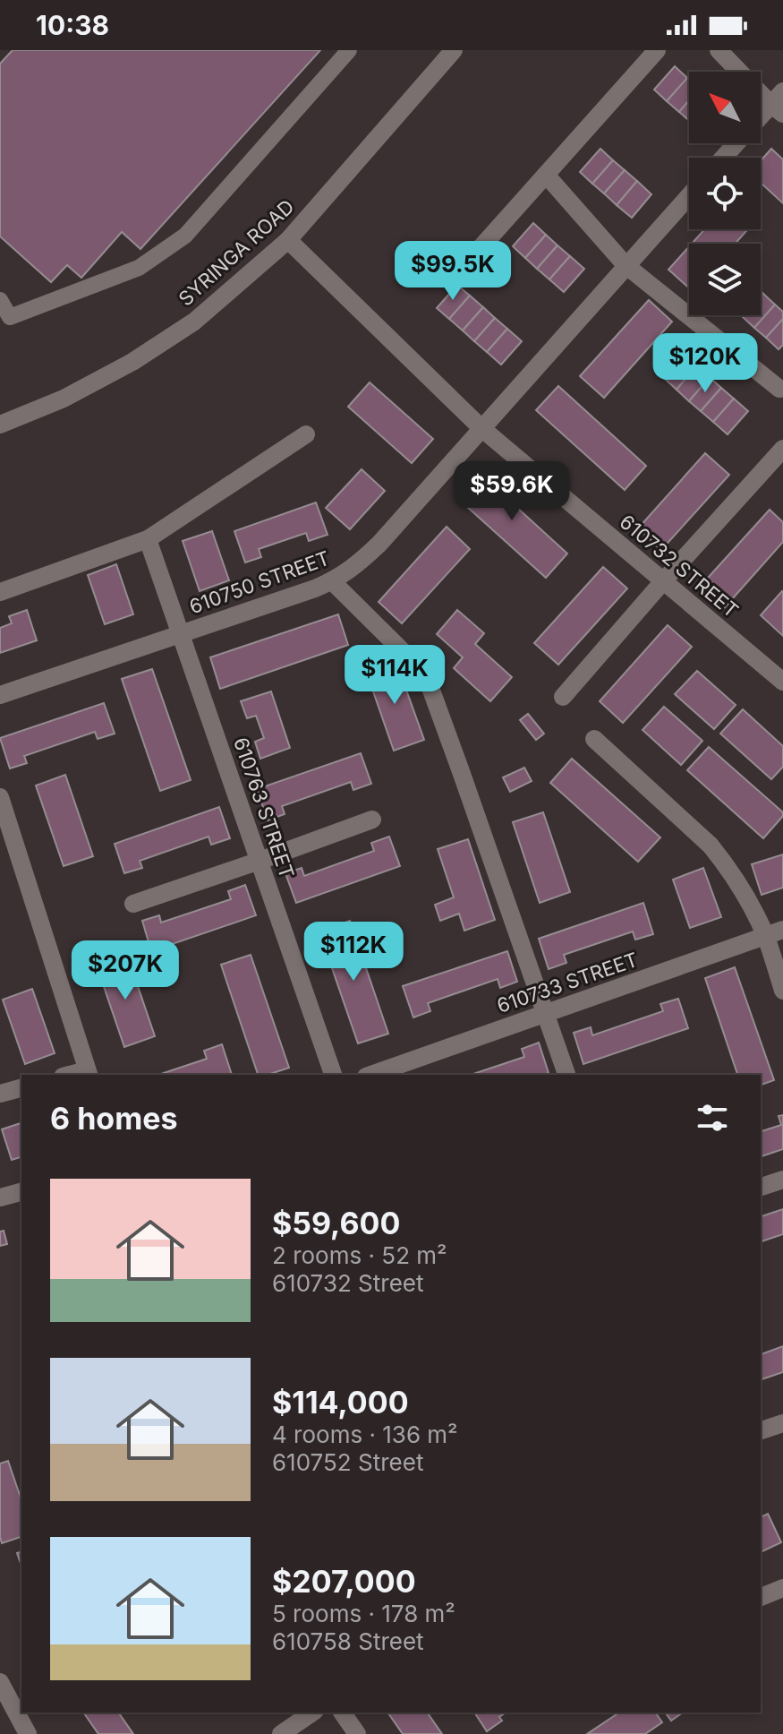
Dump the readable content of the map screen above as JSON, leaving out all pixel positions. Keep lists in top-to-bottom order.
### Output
{
  "streets": {
    "street": [
      "SYRINGA ROAD",
      "610732 STREET",
      "610750 STREET",
      "610763 STREET",
      "610733 STREET"
    ]
  },
  "crossings": [
    ["SYRINGA ROAD", "610732 STREET"],
    ["610732 STREET", "610750 STREET"],
    ["610750 STREET", "610763 STREET"]
  ],
  "north": "top left",
  "page": {
    "status": "10:38",
    "price": [
      "$99.5K",
      "$120K",
      "$59.6K",
      "$114K",
      "$112K",
      "$207K"
    ],
    "heading": "6 homes",
    "list": [
      {
        "name": "$59,600",
        "note": "2 rooms · 52 m² · 610732 Street"
      },
      {
        "name": "$114,000",
        "note": "4 rooms · 136 m² · 610752 Street"
      },
      {
        "name": "$207,000",
        "note": "5 rooms · 178 m² · 610758 Street"
      }
    ]
  }
}
